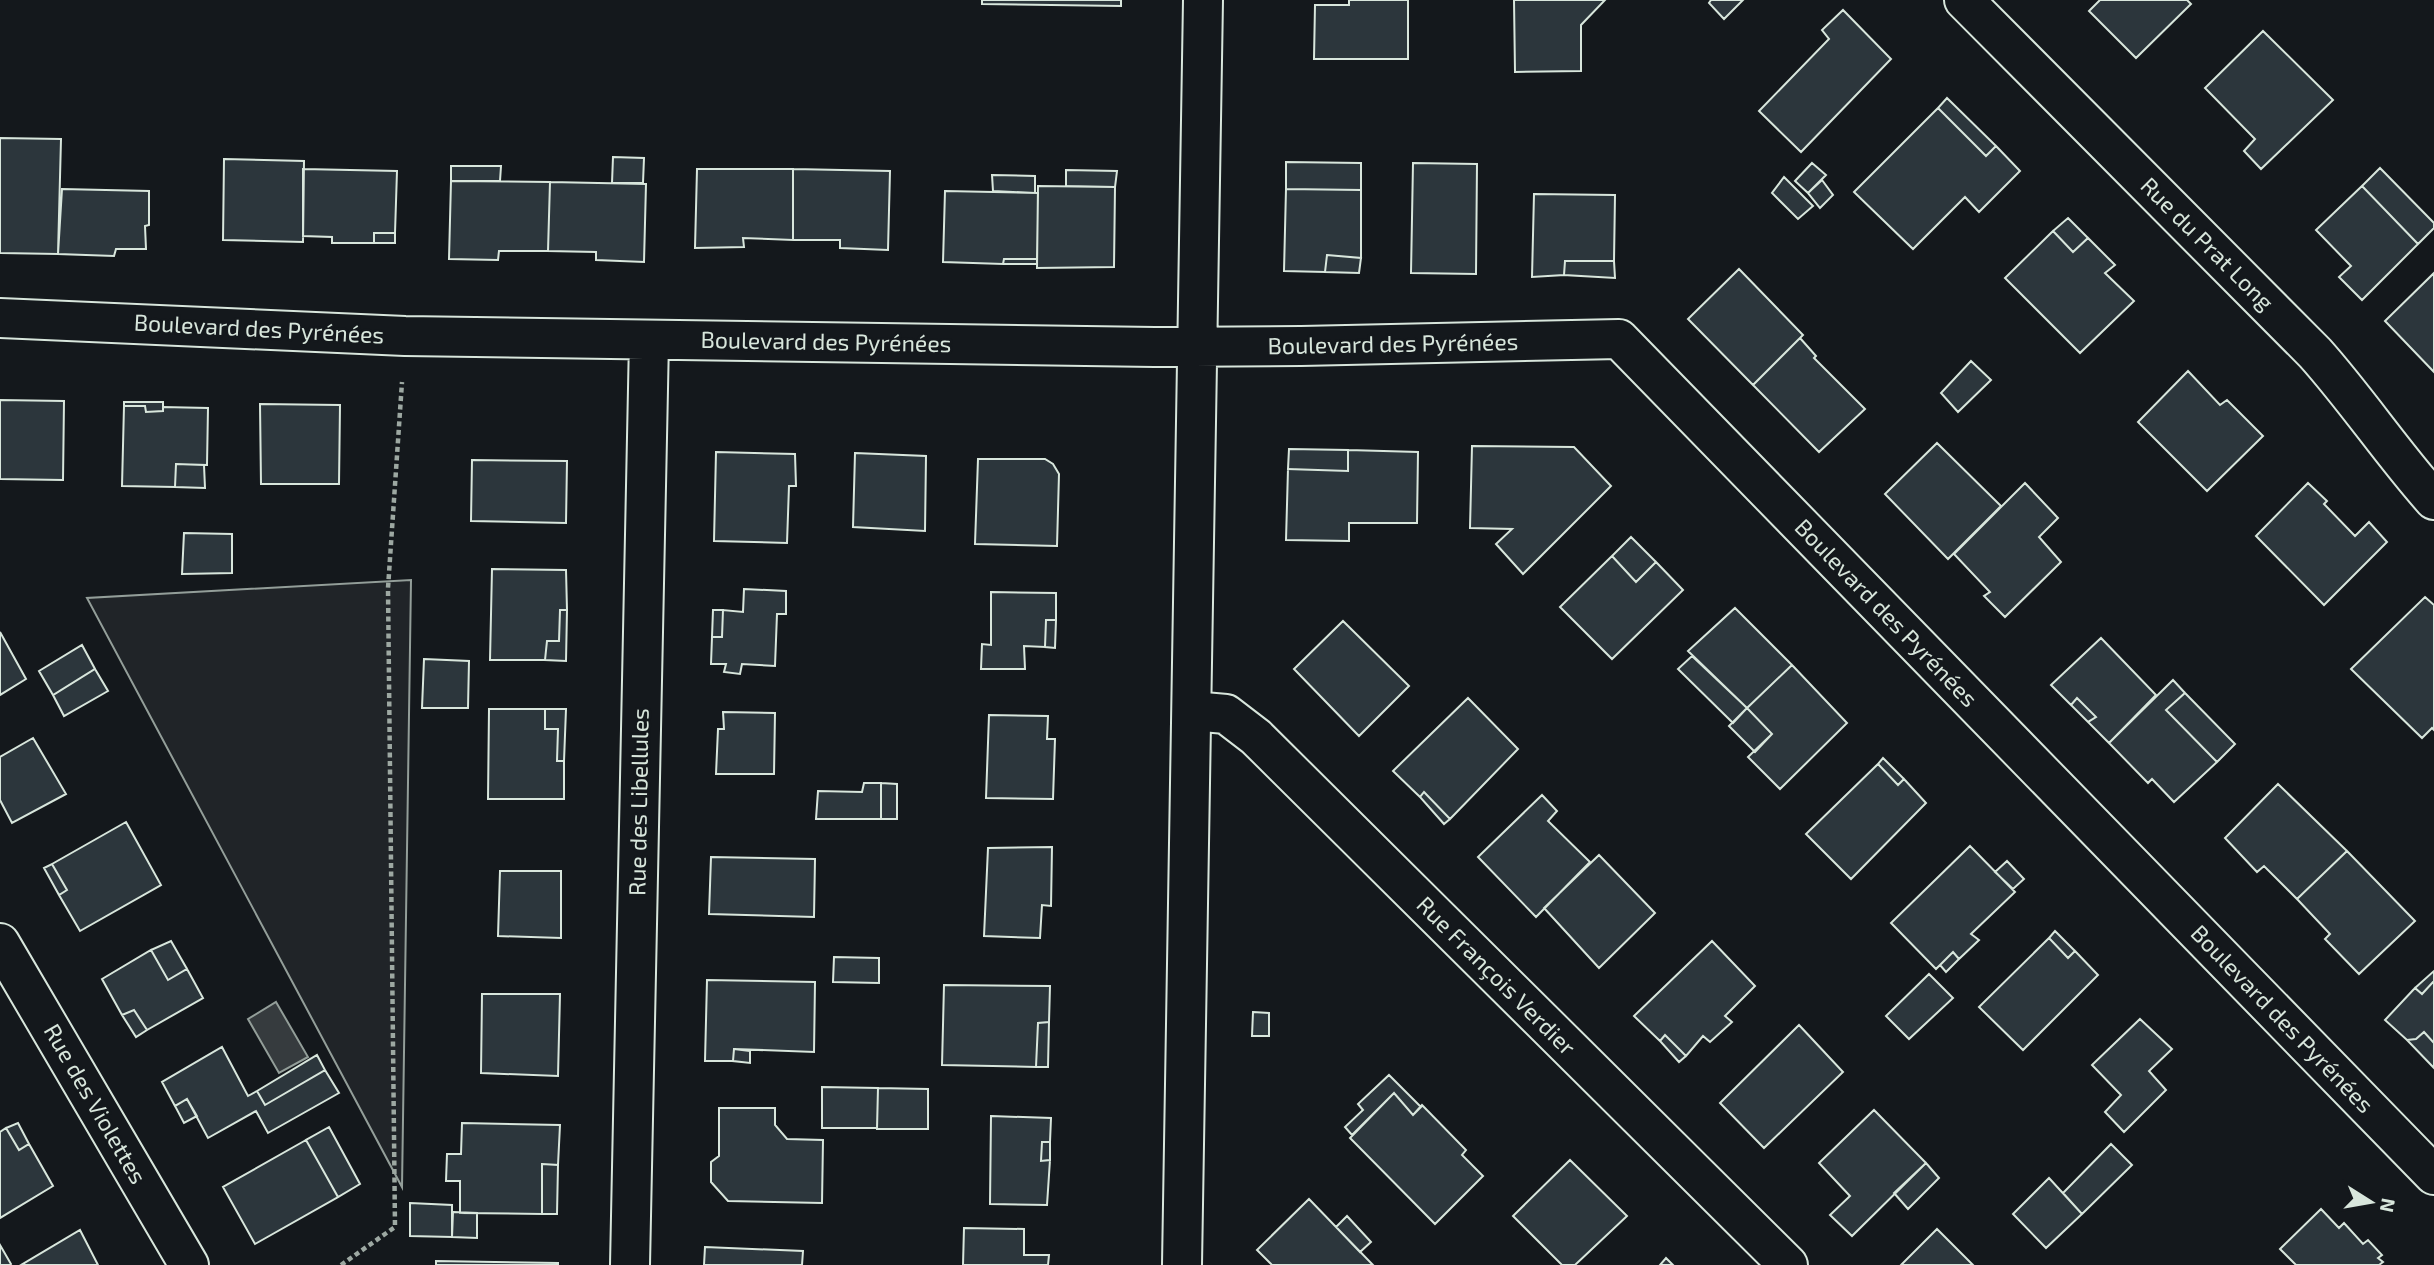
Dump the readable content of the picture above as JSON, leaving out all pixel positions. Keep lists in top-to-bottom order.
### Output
{
  "streets": {
    "street": [
      "Rue du Prat Long",
      "Boulevard des Pyrénées",
      "Rue des Libellules",
      "Rue François Verdier",
      "Rue des Violettes"
    ]
  },
  "crossings": [
    ["Boulevard des Pyrénées", "Rue des Libellules"]
  ],
  "north": "right"
}
